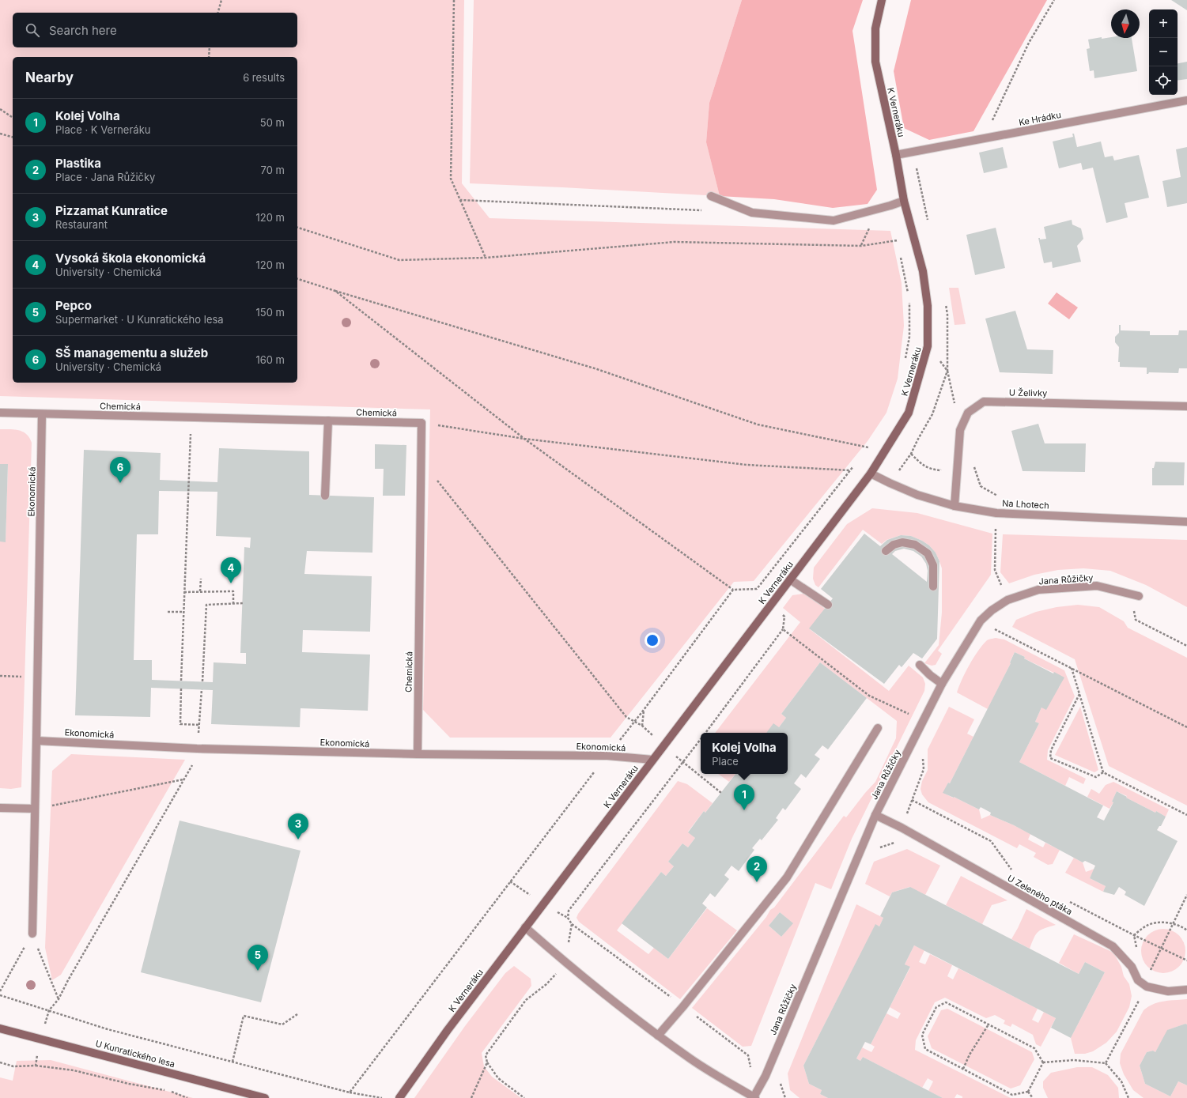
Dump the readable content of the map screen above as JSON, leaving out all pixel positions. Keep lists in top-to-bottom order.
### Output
{
  "streets": {
    "street": [
      "K Verneráku",
      "Ke Hrádku",
      "U Želivky",
      "Chemická",
      "Ekonomická",
      "Na Lhotech",
      "Jana Růžičky",
      "U Zeleného ptáka",
      "U Kunratického lesa"
    ]
  },
  "crossings": [
    ["K Verneráku", "Ke Hrádku"],
    ["K Verneráku", "Ekonomická"],
    ["K Verneráku", "Na Lhotech"],
    ["K Verneráku", "Jana Růžičky"],
    ["U Želivky", "Na Lhotech"],
    ["Chemická", "Ekonomická"],
    ["Jana Růžičky", "U Zeleného ptáka"]
  ],
  "north": "bottom",
  "page": {
    "map_buttons": ["+", "−"],
    "search": "Search here",
    "heading": ["Nearby", "6 results"],
    "list": [
      {
        "mark": "1",
        "name": "Kolej Volha",
        "note": "Place · K Verneráku",
        "value": "50 m"
      },
      {
        "mark": "2",
        "name": "Plastika",
        "note": "Place · Jana Růžičky",
        "value": "70 m"
      },
      {
        "mark": "3",
        "name": "Pizzamat Kunratice",
        "note": "Restaurant",
        "value": "120 m"
      },
      {
        "mark": "4",
        "name": "Vysoká škola ekonomická",
        "note": "University · Chemická",
        "value": "120 m"
      },
      {
        "mark": "5",
        "name": "Pepco",
        "note": "Supermarket · U Kunratického lesa",
        "value": "150 m"
      },
      {
        "mark": "6",
        "name": "SŠ managementu a služeb",
        "note": "University · Chemická",
        "value": "160 m"
      }
    ],
    "pins": [
      "6",
      "4",
      "1",
      "3",
      "2",
      "5"
    ],
    "popup": ["Kolej Volha", "Place"]
  }
}
